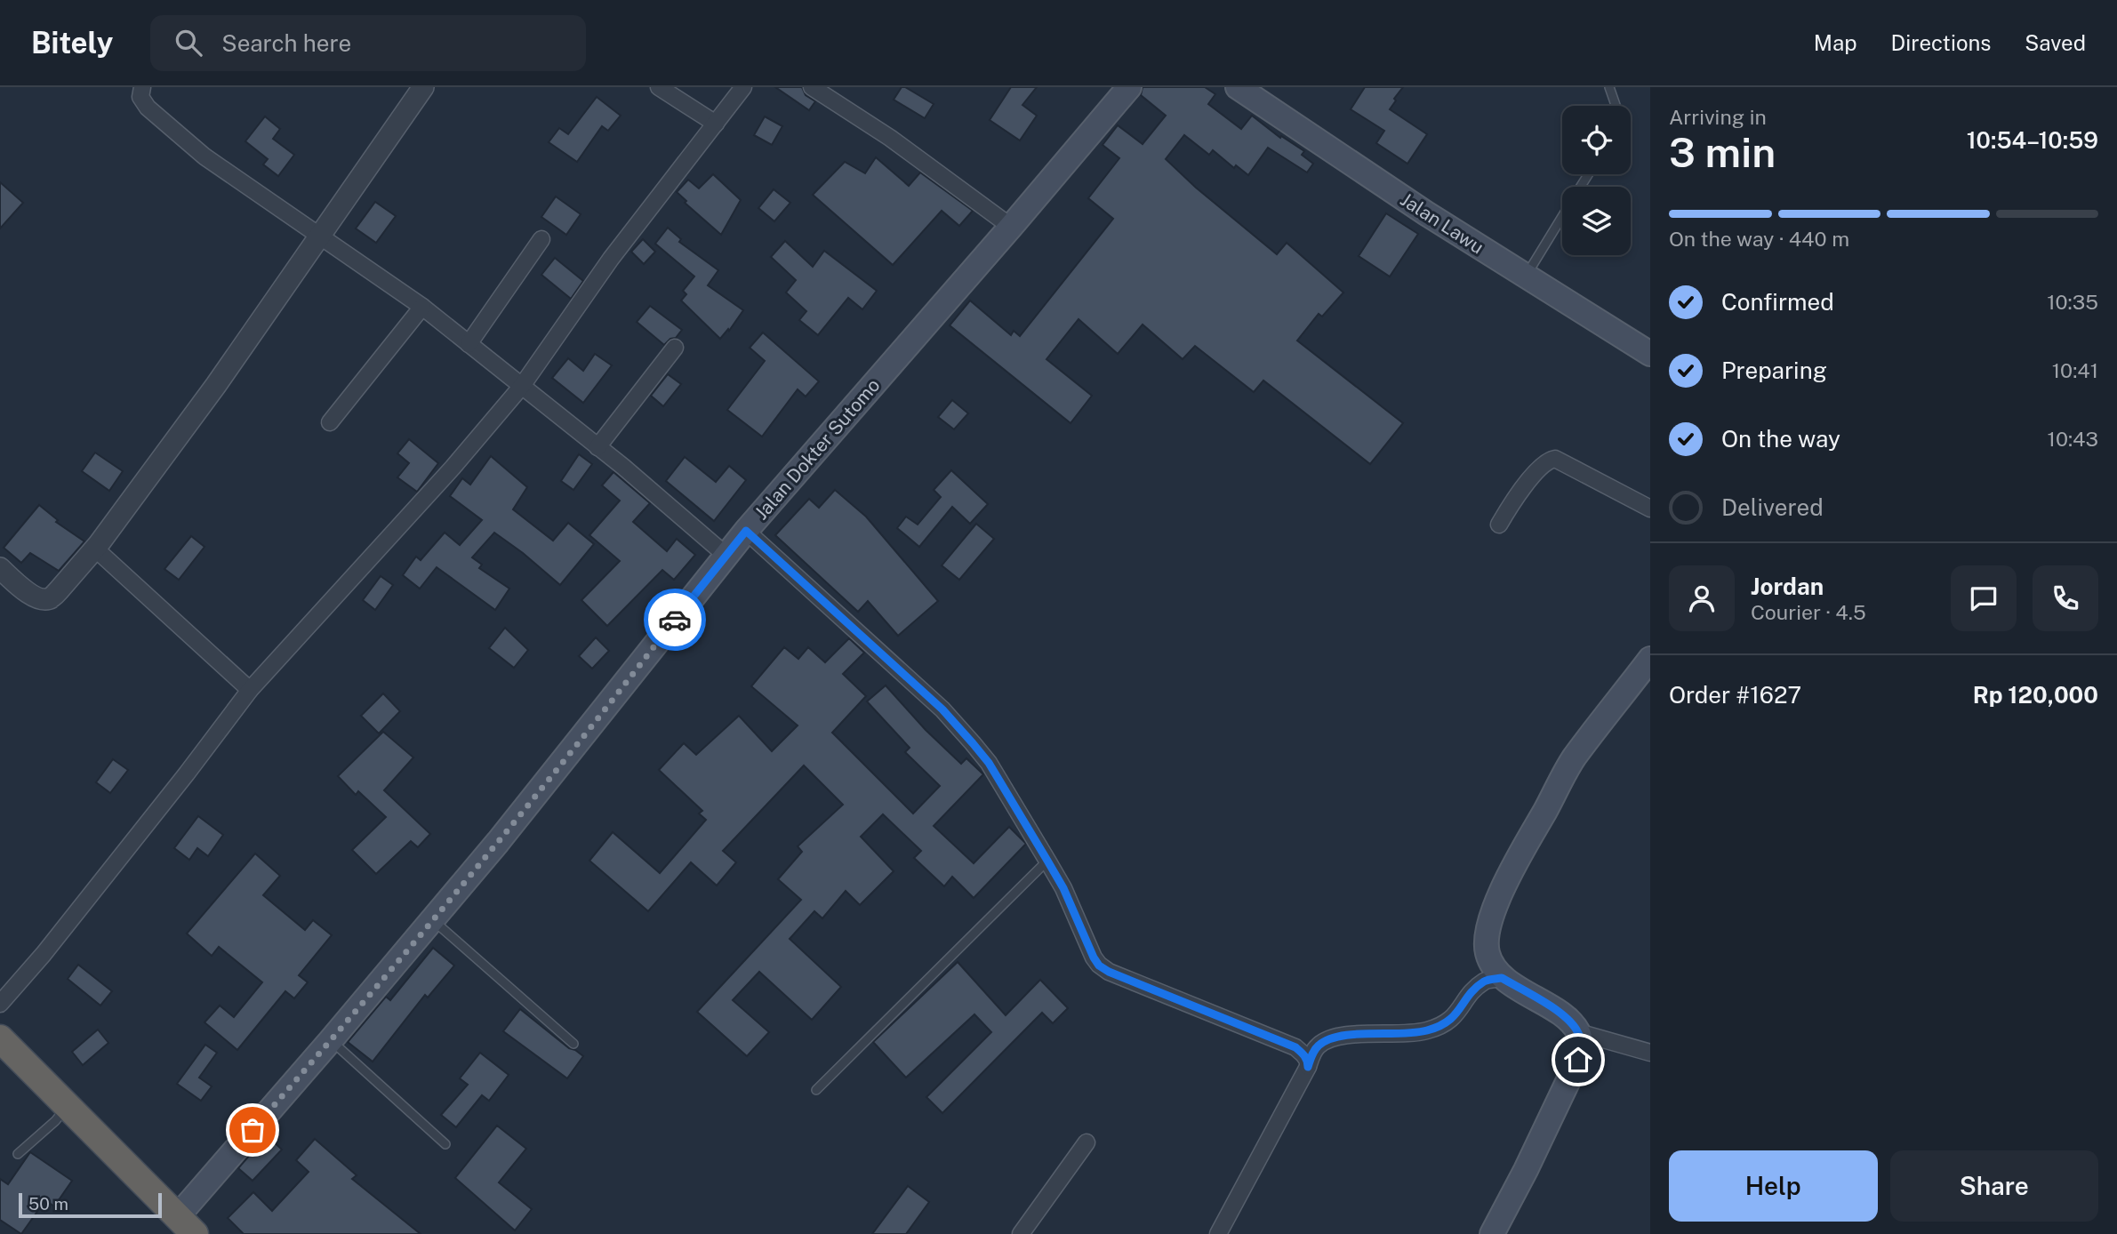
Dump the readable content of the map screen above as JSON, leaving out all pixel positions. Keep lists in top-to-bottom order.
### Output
{
  "streets": {
    "main road": ["Jalan Lawu", "Jalan Dokter Sutomo"]
  },
  "scale_bar": "50 m",
  "page": {
    "header": "Bitely",
    "search": "Search here",
    "nav": ["Map", "Directions", "Saved"],
    "heading": ["3 min", "Arriving in", "10:54–10:59"],
    "panel": [
      "Jordan",
      "Courier · 4.5",
      "Order #1627",
      "Rp 120,000"
    ],
    "bar": "On the way · 440 m",
    "list": [
      ["Confirmed", "10:35"],
      ["Preparing", "10:41"],
      ["On the way", "10:43"],
      "Delivered"
    ],
    "buttons": ["Help", "Share"],
    "scale": "50 m"
  }
}
